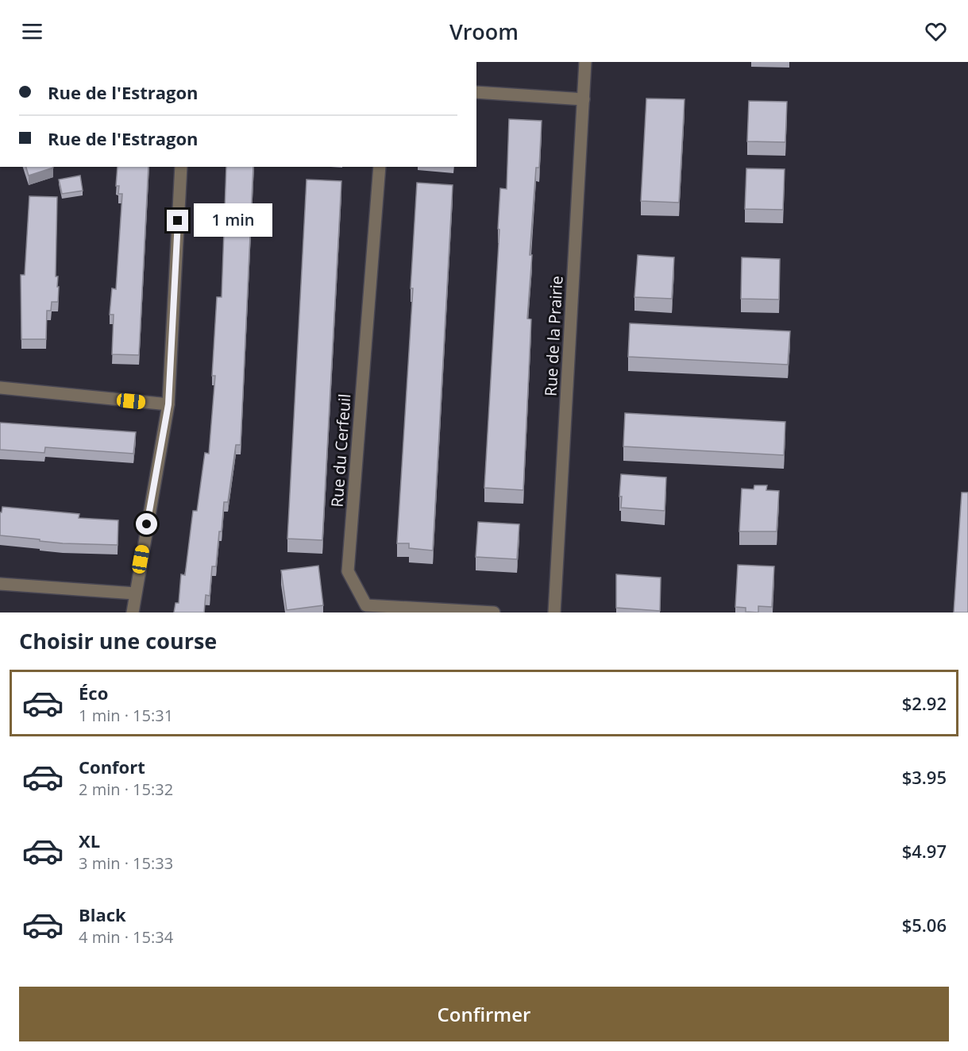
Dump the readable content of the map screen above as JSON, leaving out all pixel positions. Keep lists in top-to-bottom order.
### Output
{
  "streets": {
    "street": ["Rue de la Prairie", "Rue du Cerfeuil"]
  },
  "page": {
    "header": "Vroom",
    "banner": ["Rue de l'Estragon", "Rue de l'Estragon"],
    "bubble": "1 min",
    "heading": "Choisir une course",
    "list": [
      {
        "name": "Éco",
        "note": "1 min · 15:31",
        "value": "$2.92"
      },
      {
        "name": "Confort",
        "note": "2 min · 15:32",
        "value": "$3.95"
      },
      {
        "name": "XL",
        "note": "3 min · 15:33",
        "value": "$4.97"
      },
      {
        "name": "Black",
        "note": "4 min · 15:34",
        "value": "$5.06"
      }
    ],
    "buttons": "Confirmer"
  }
}
